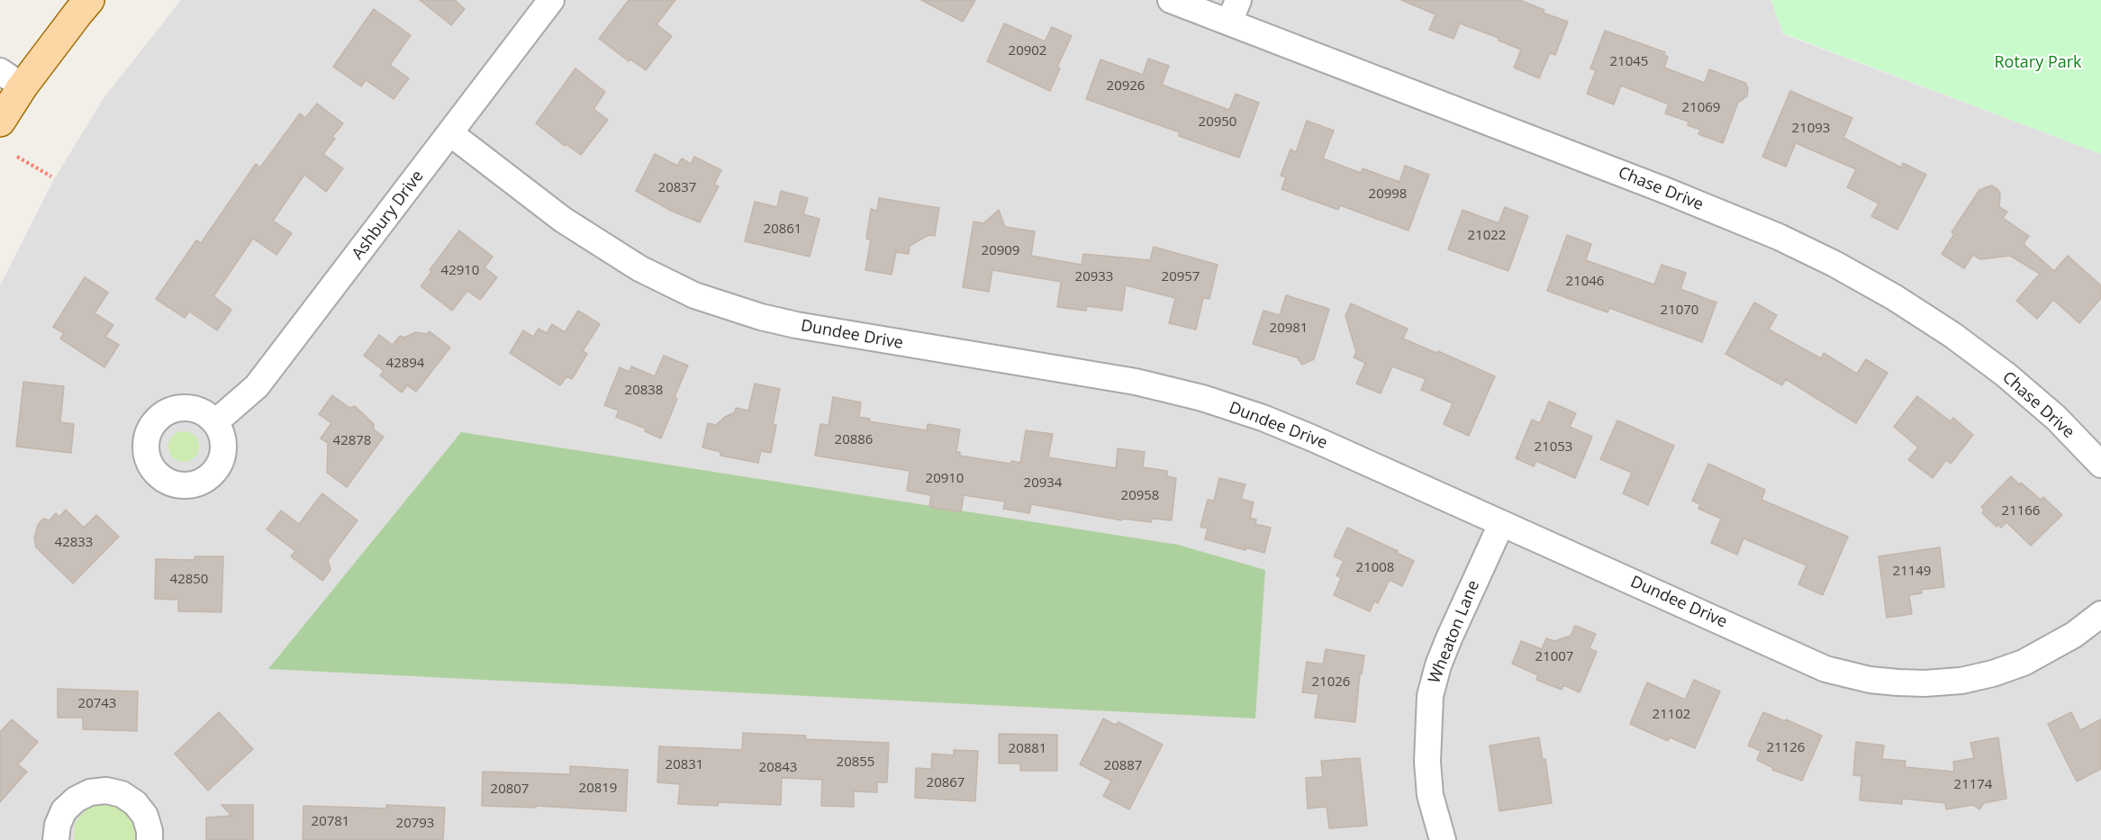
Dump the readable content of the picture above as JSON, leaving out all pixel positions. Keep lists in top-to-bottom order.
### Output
{
  "streets": {
    "street": [
      "Chase Drive",
      "Ashbury Drive",
      "Dundee Drive",
      "Wheaton Lane"
    ]
  },
  "crossings": [
    ["Ashbury Drive", "Dundee Drive"],
    ["Dundee Drive", "Wheaton Lane"]
  ],
  "parks": ["Rotary Park"],
  "house_numbers": [
    "20902",
    "21045",
    "20926",
    "21069",
    "20950",
    "21093",
    "20837",
    "20998",
    "20861",
    "21022",
    "20909",
    "42910",
    "20933",
    "20957",
    "21046",
    "21070",
    "20981",
    "42894",
    "20838",
    "20886",
    "42878",
    "21053",
    "20910",
    "20934",
    "20958",
    "21166",
    "42833",
    "21008",
    "21149",
    "42850",
    "21007",
    "21026",
    "20743",
    "21102",
    "21126",
    "20881",
    "20855",
    "20831",
    "20887",
    "20843",
    "20867",
    "21174",
    "20819",
    "20807",
    "20781",
    "20793"
  ]
}
